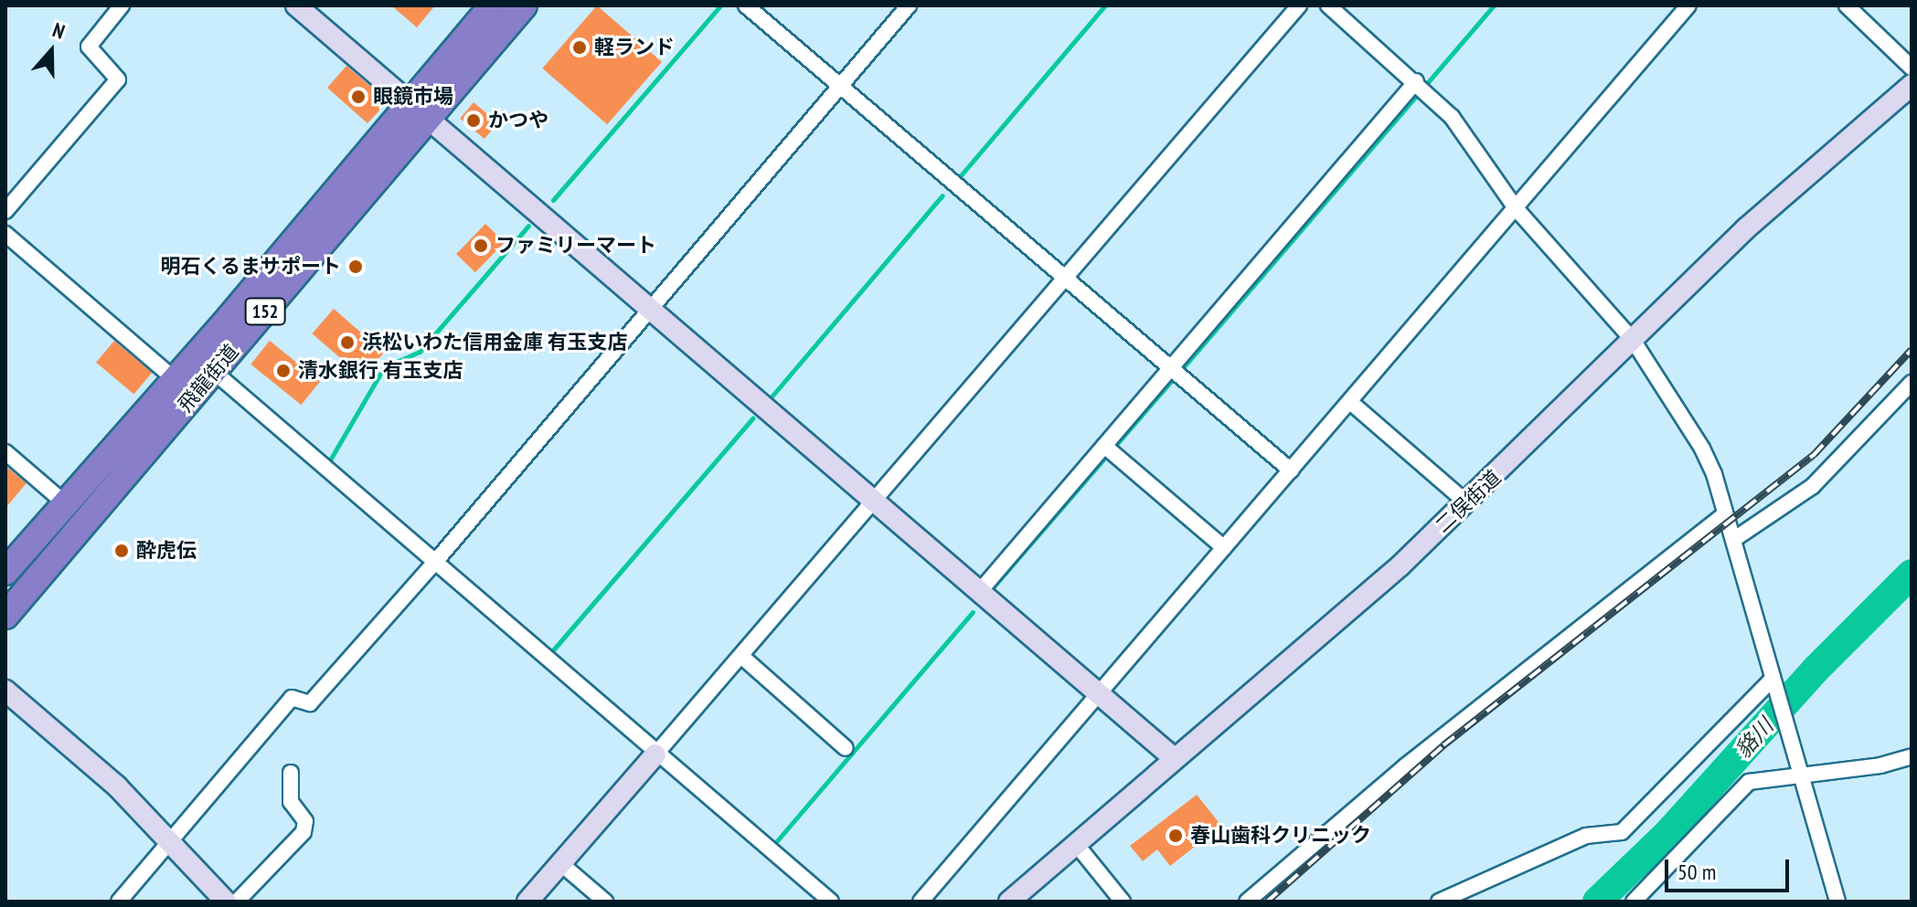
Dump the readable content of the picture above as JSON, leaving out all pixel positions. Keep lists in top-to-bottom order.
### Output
{
  "streets": {
    "highway": ["152", "飛龍街道"],
    "street": ["二俣街道"]
  },
  "water": ["貉川"],
  "places": [
    "軽ランド",
    "眼鏡市場",
    "かつや",
    "ファミリーマート",
    "明石くるまサポート",
    "浜松いわた信用金庫 有玉支店",
    "清水銀行 有玉支店",
    "酔虎伝",
    "春山歯科クリニック"
  ],
  "scale_bar": "50 m",
  "north": "top"
}
